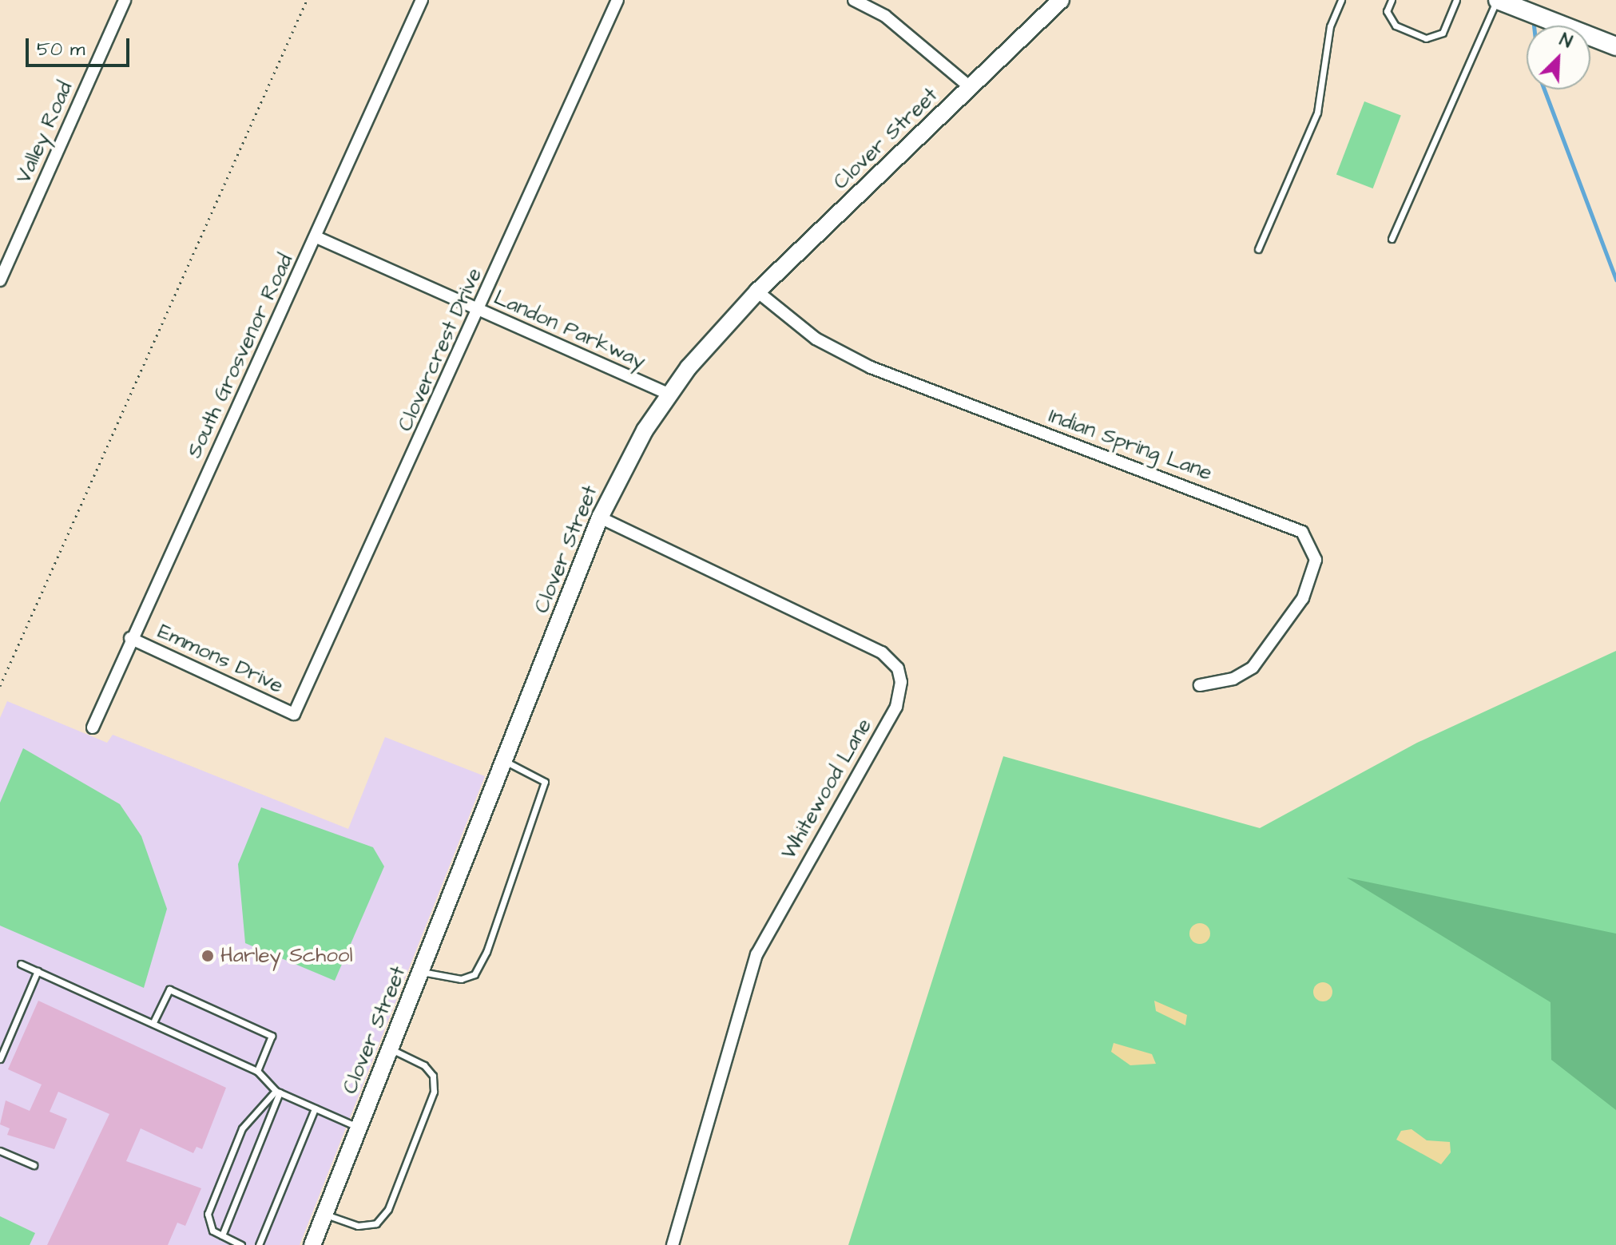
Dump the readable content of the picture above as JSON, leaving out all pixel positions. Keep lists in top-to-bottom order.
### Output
{
  "streets": {
    "main road": ["Clover Street"],
    "street": [
      "Valley Road",
      "Landon Parkway",
      "Clovercrest Drive",
      "South Grosvenor Road",
      "Indian Spring Lane",
      "Emmons Drive",
      "Whitewood Lane"
    ]
  },
  "crossings": [
    ["Clover Street", "Landon Parkway"],
    ["Clover Street", "Indian Spring Lane"],
    ["Clover Street", "Whitewood Lane"],
    ["Landon Parkway", "Clovercrest Drive"],
    ["Landon Parkway", "South Grosvenor Road"],
    ["Clovercrest Drive", "Emmons Drive"],
    ["South Grosvenor Road", "Emmons Drive"]
  ],
  "places": ["Harley School"],
  "scale_bar": "50 m",
  "north": "top right"
}
